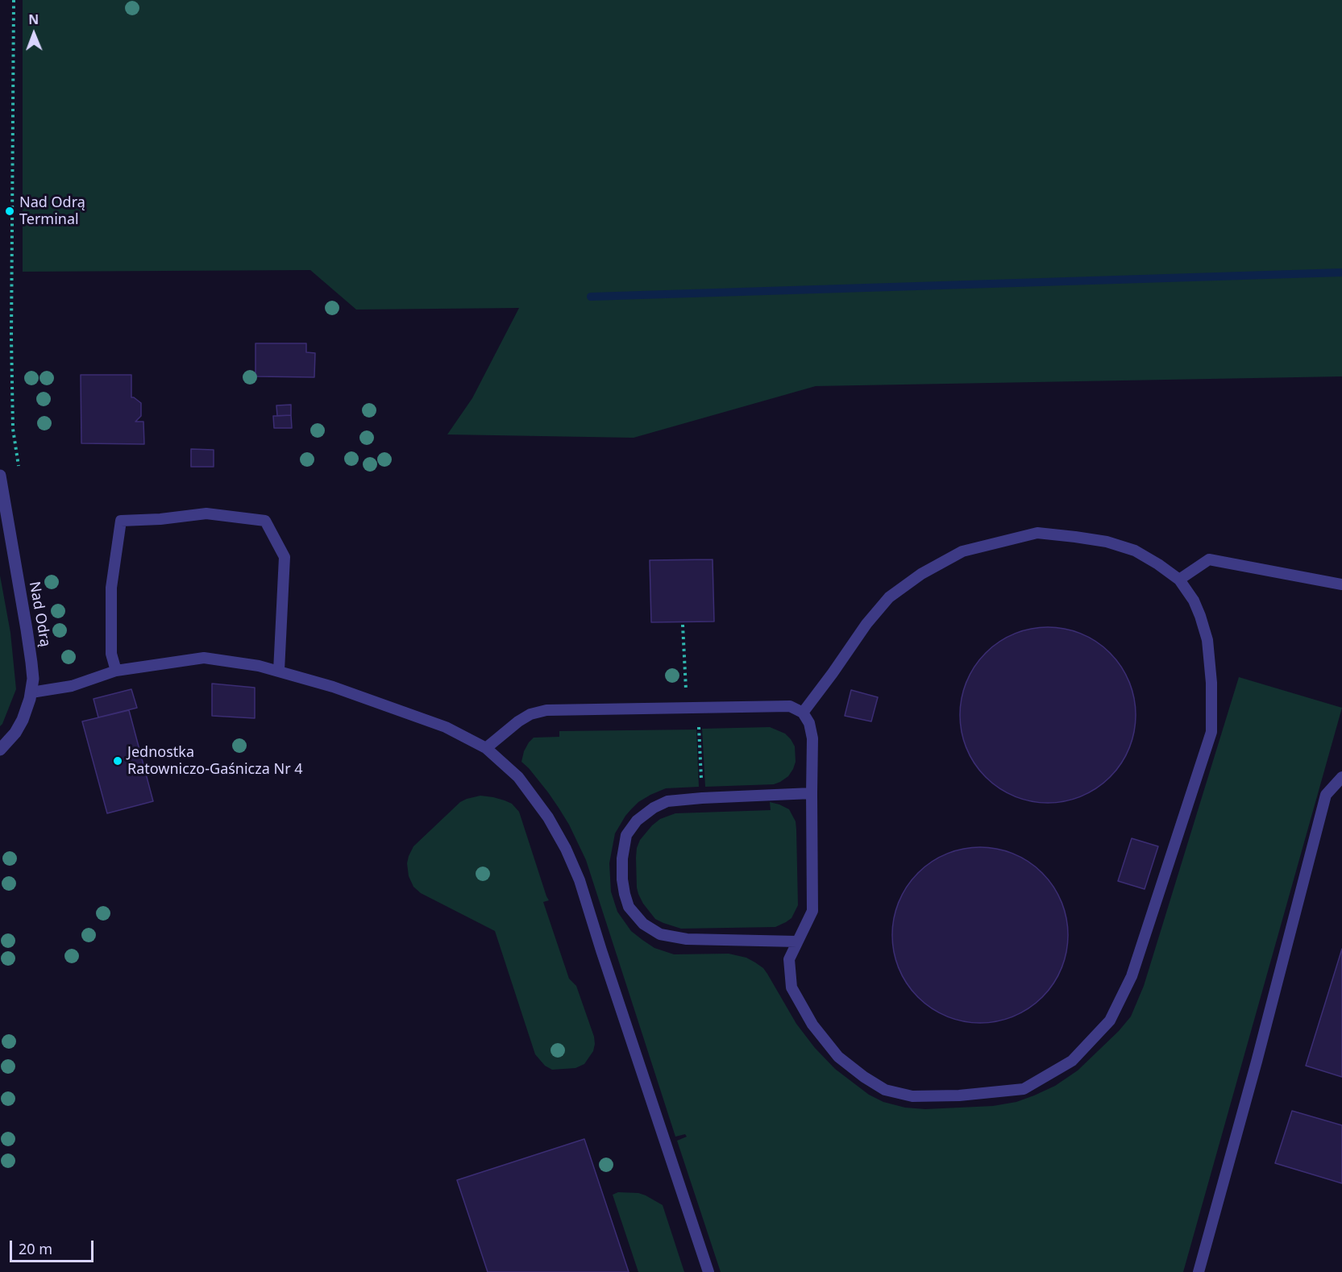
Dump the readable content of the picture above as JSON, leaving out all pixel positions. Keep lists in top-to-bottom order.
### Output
{
  "streets": {
    "street": ["Nad Odrą"]
  },
  "places": ["Nad Odrą Terminal", "Jednostka Ratowniczo-Gaśnicza Nr 4"],
  "scale_bar": "20 m",
  "north": "top"
}
